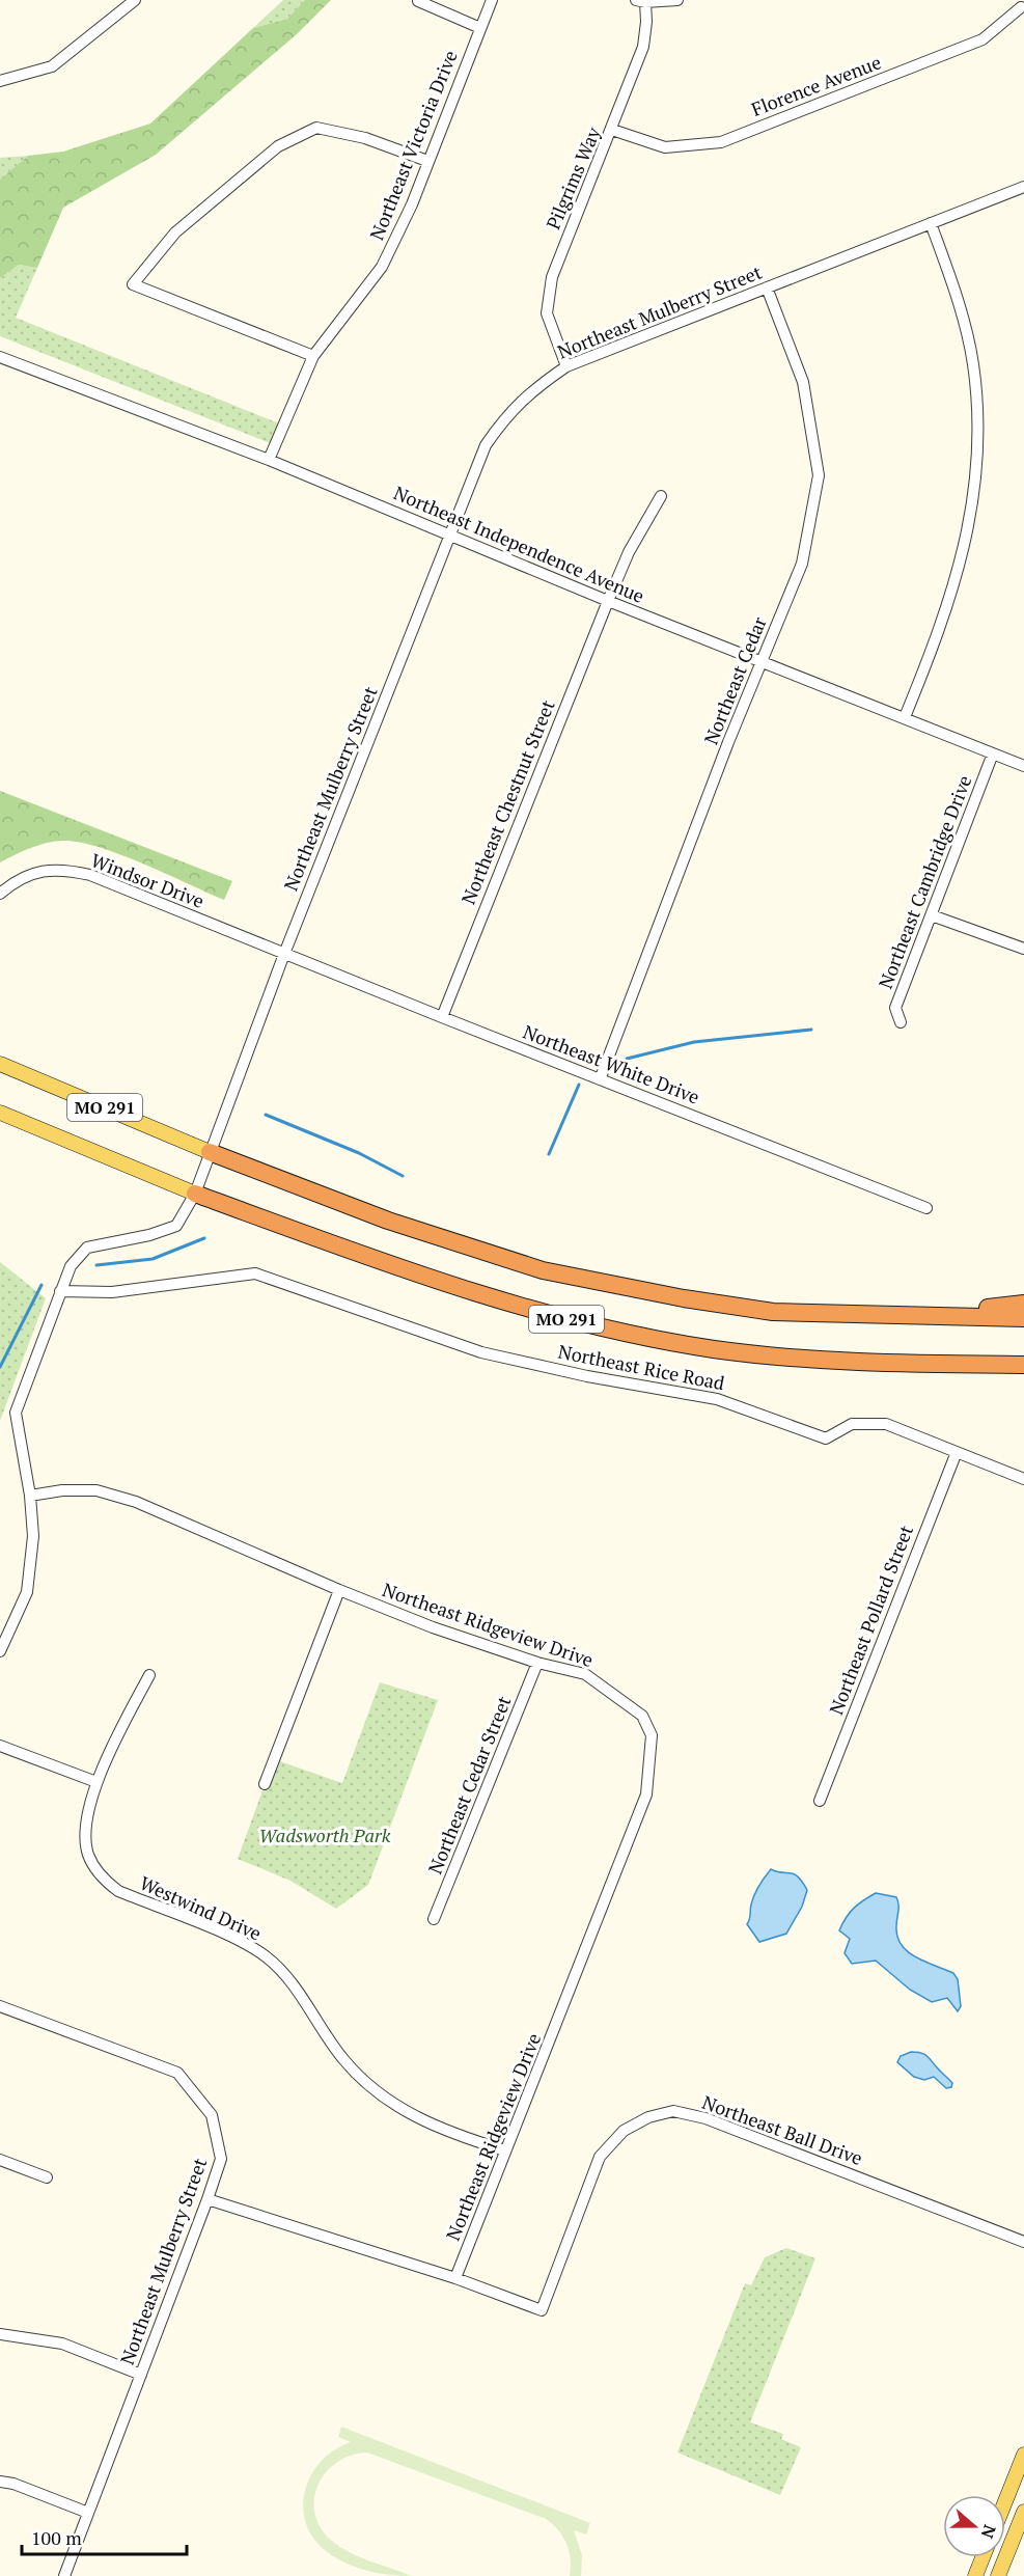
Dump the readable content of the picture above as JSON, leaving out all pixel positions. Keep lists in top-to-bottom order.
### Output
{
  "streets": {
    "highway": ["MO 291"],
    "street": [
      "Florence Avenue",
      "Northeast Victoria Drive",
      "Pilgrims Way",
      "Northeast Mulberry Street",
      "Northeast Independence Avenue",
      "Northeast Cedar",
      "Northeast Chestnut Street",
      "Windsor Drive",
      "Northeast Cambridge Drive",
      "Northeast White Drive",
      "Northeast Rice Road",
      "Northeast Pollard Street",
      "Northeast Ridgeview Drive",
      "Northeast Cedar Street",
      "Westwind Drive",
      "Northeast Ball Drive"
    ]
  },
  "crossings": [
    ["Florence Avenue", "Pilgrims Way"],
    ["Northeast Victoria Drive", "Northeast Independence Avenue"],
    ["Pilgrims Way", "Northeast Mulberry Street"],
    ["Northeast Mulberry Street", "Northeast Independence Avenue"],
    ["Northeast Mulberry Street", "Northeast Cedar"],
    ["Northeast Mulberry Street", "Windsor Drive"],
    ["Northeast Mulberry Street", "Northeast White Drive"],
    ["Northeast Mulberry Street", "MO 291"],
    ["Northeast Mulberry Street", "Northeast Rice Road"],
    ["Northeast Mulberry Street", "Northeast Ridgeview Drive"],
    ["Northeast Mulberry Street", "Northeast Ball Drive"],
    ["Northeast Independence Avenue", "Northeast Cedar"],
    ["Northeast Independence Avenue", "Northeast Chestnut Street"],
    ["Northeast Independence Avenue", "Northeast Cambridge Drive"],
    ["Northeast Cedar", "Northeast White Drive"],
    ["Northeast Chestnut Street", "Northeast White Drive"],
    ["Windsor Drive", "Northeast White Drive"],
    ["Northeast Rice Road", "Northeast Pollard Street"],
    ["Northeast Ridgeview Drive", "Northeast Cedar Street"],
    ["Northeast Ridgeview Drive", "Westwind Drive"],
    ["Northeast Ridgeview Drive", "Northeast Ball Drive"]
  ],
  "parks": ["Wadsworth Park"],
  "scale_bar": "100 m",
  "north": "right"
}
